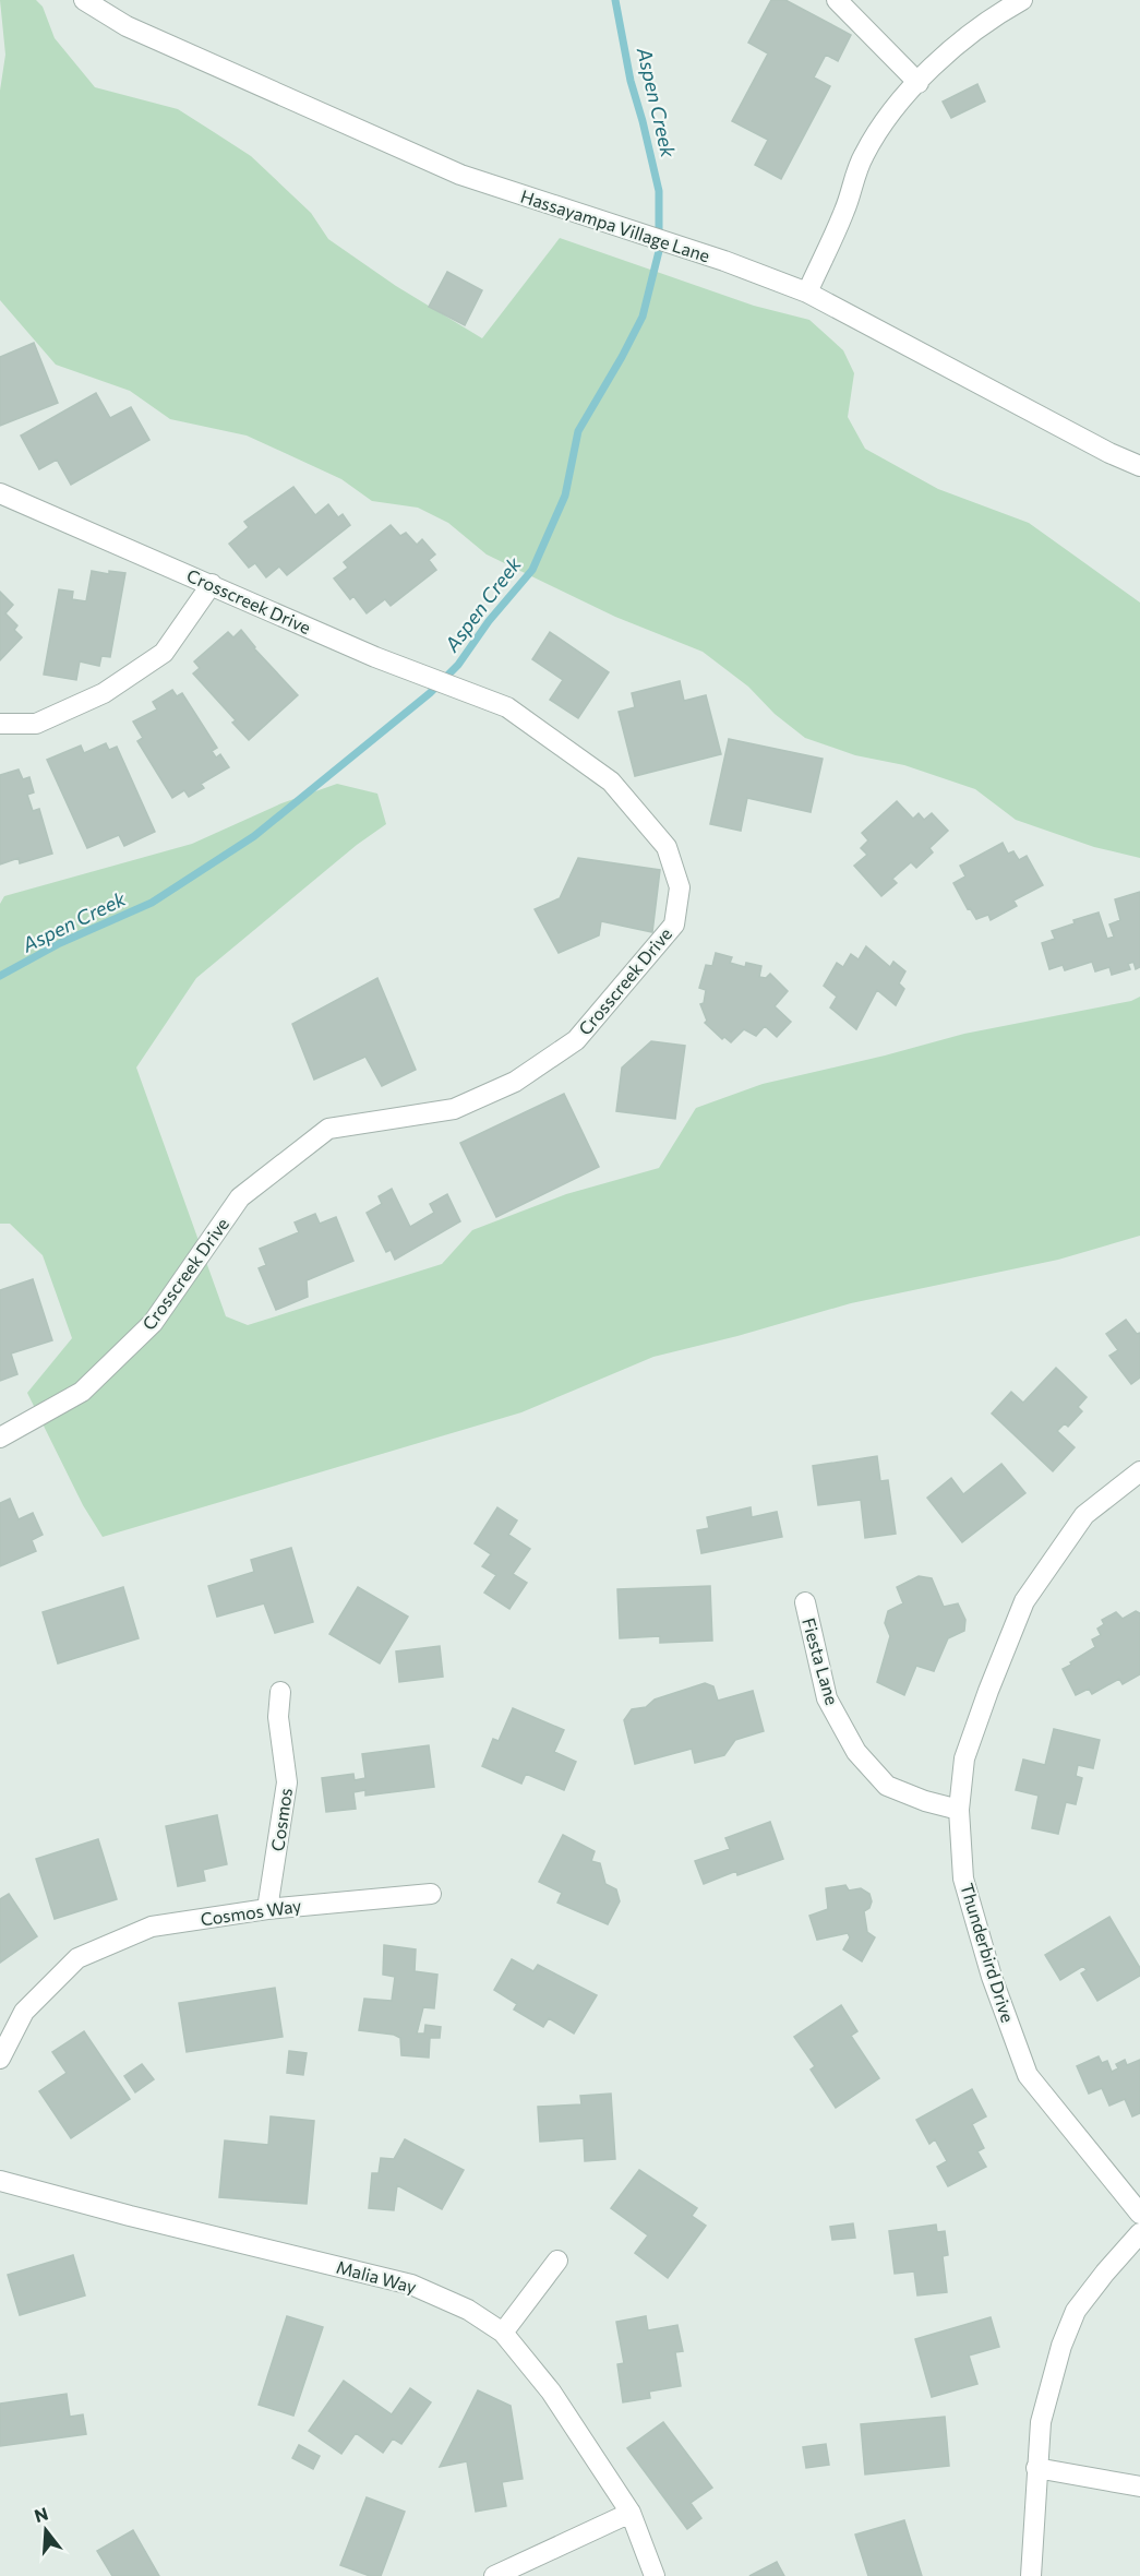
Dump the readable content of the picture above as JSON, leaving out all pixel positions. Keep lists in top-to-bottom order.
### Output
{
  "streets": {
    "street": [
      "Hassayampa Village Lane",
      "Crosscreek Drive",
      "Fiesta Lane",
      "Cosmos",
      "Cosmos Way",
      "Thunderbird Drive",
      "Malia Way"
    ]
  },
  "crossings": [
    ["Fiesta Lane", "Thunderbird Drive"],
    ["Cosmos", "Cosmos Way"]
  ],
  "water": ["Aspen Creek"],
  "north": "top"
}
